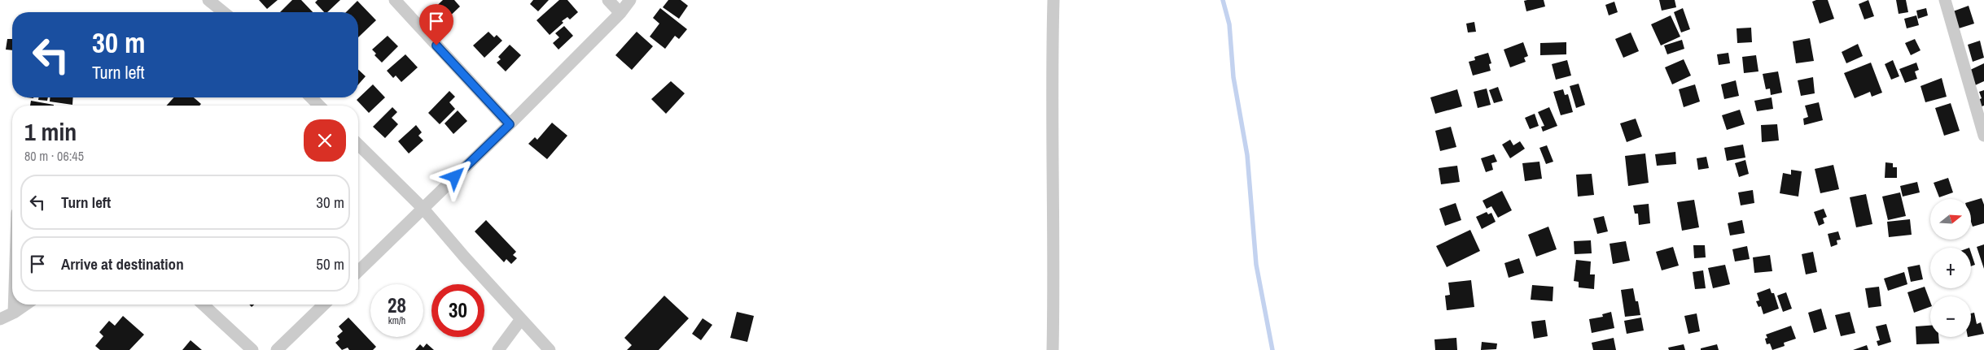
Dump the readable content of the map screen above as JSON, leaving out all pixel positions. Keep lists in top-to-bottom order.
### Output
{
  "north": "right",
  "page": {
    "turn": ["30 m", "Turn left"],
    "heading": ["1 min", "80 m · 06:45"],
    "list": [
      {
        "name": "Turn left",
        "value": "30 m"
      },
      {
        "name": "Arrive at destination",
        "value": "50 m"
      }
    ],
    "map_buttons": ["+", "−"],
    "speed": "28 km/h",
    "limit": "30"
  }
}
